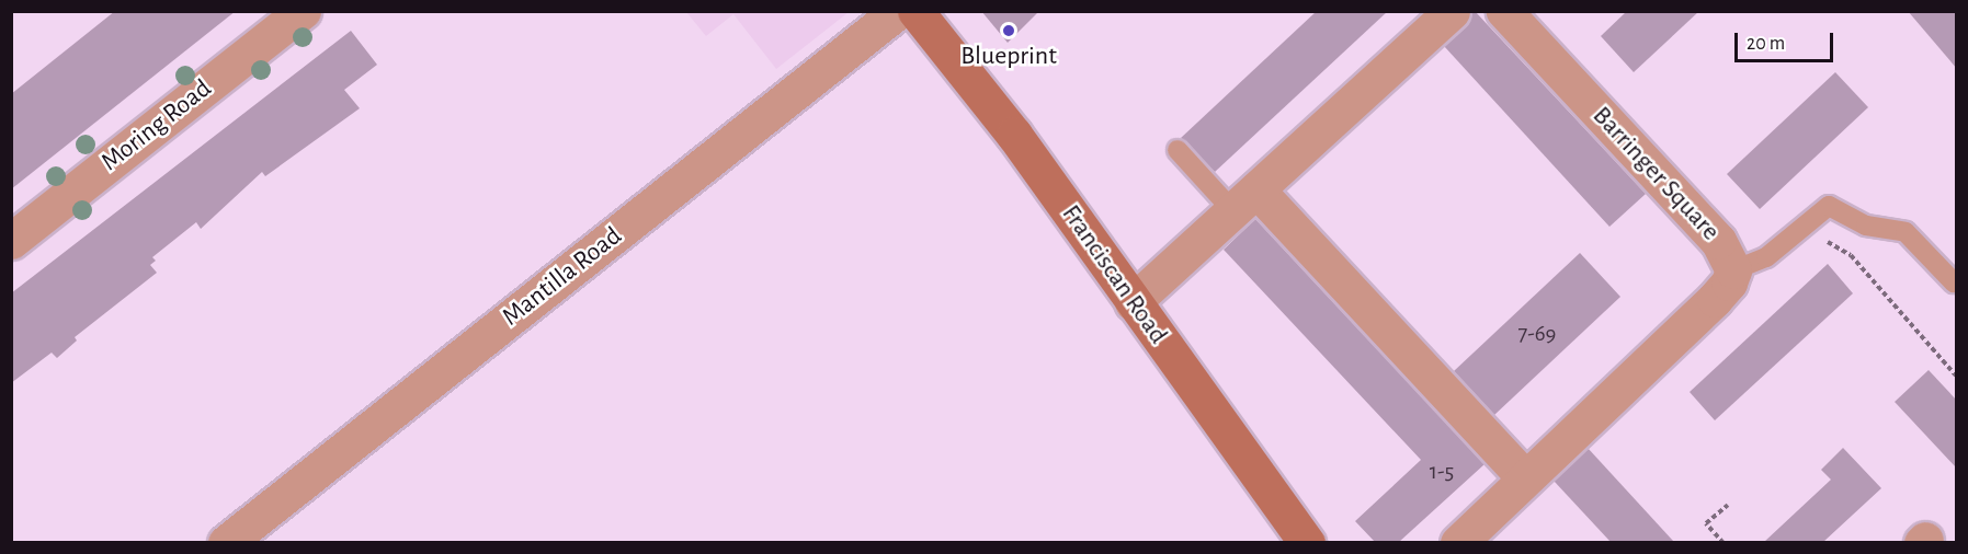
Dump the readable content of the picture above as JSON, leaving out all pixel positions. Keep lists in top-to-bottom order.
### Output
{
  "streets": {
    "street": [
      "Moring Road",
      "Barringer Square",
      "Franciscan Road",
      "Mantilla Road"
    ]
  },
  "crossings": [
    ["Franciscan Road", "Mantilla Road"]
  ],
  "places": ["Blueprint"],
  "house_numbers": ["7-69", "1-5"],
  "scale_bar": "20 m"
}
